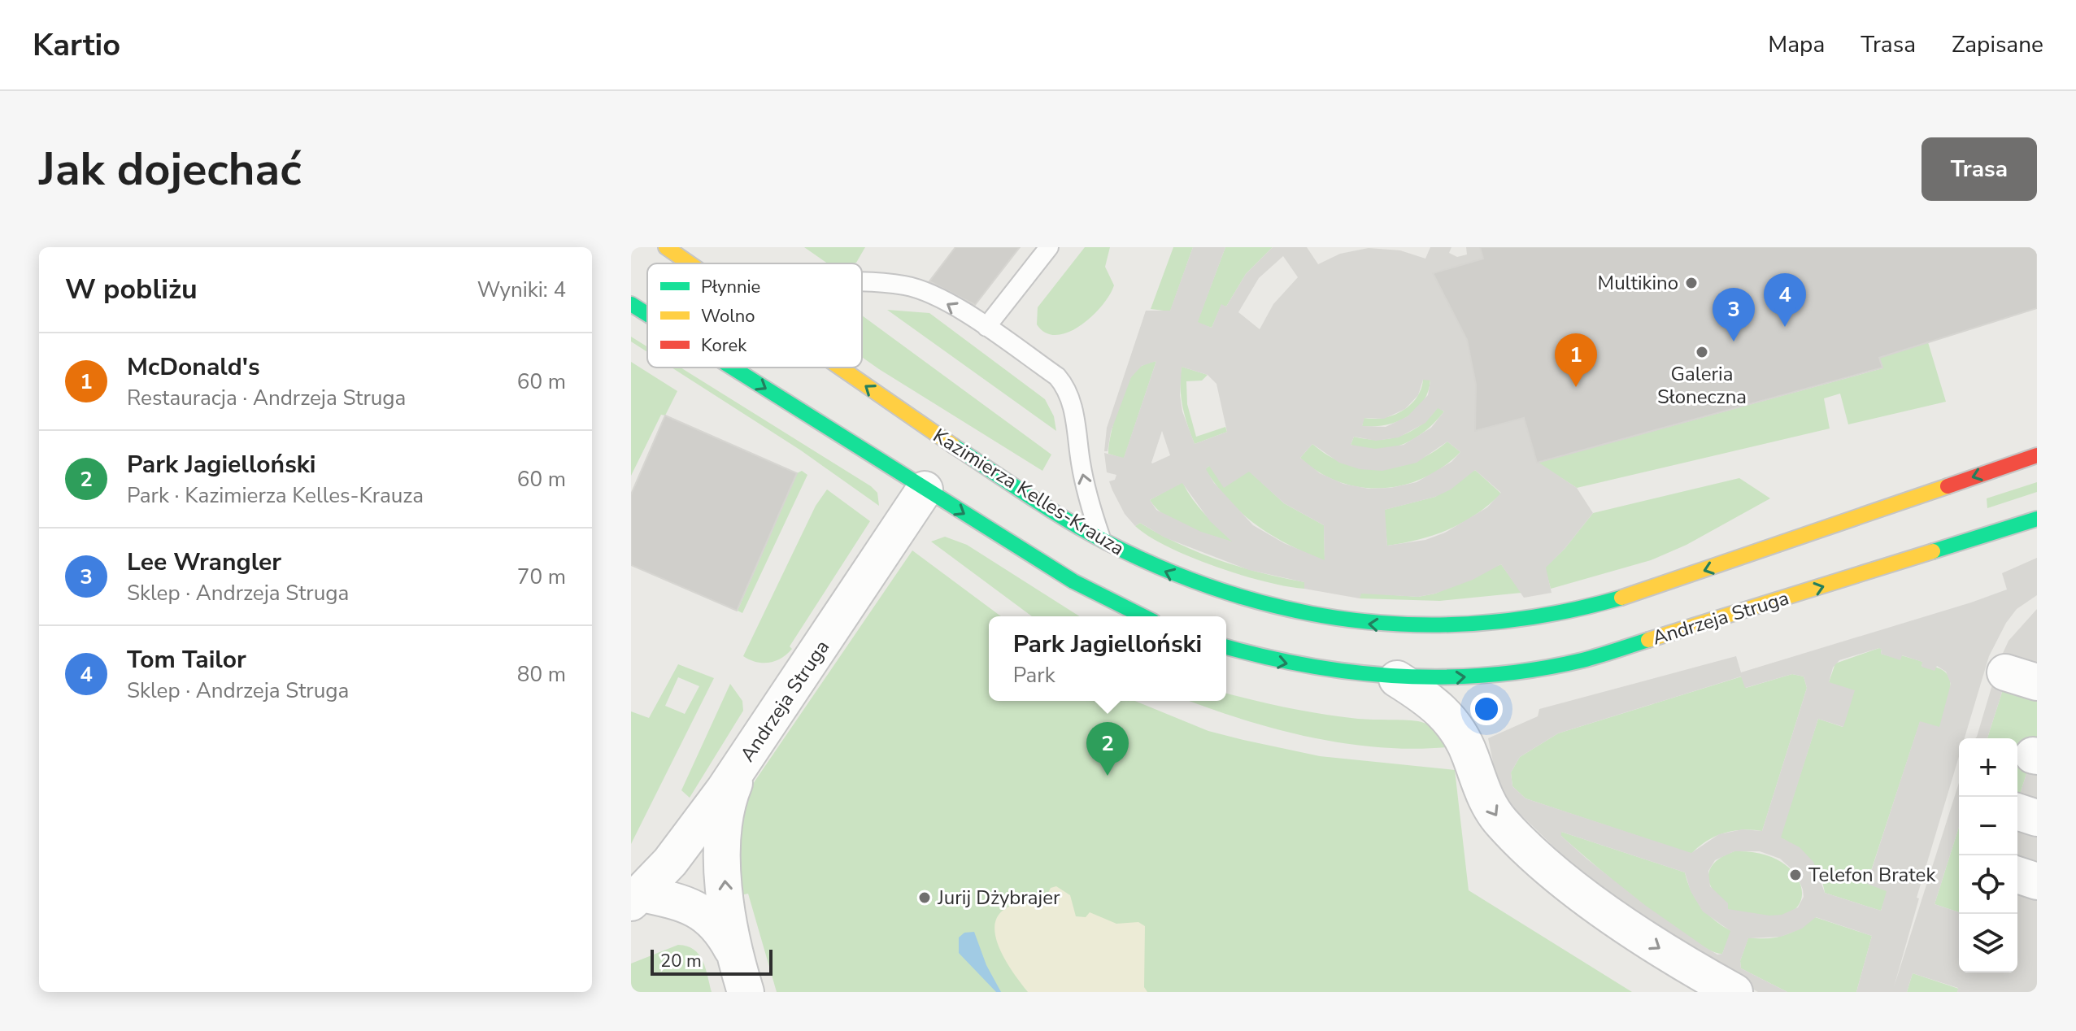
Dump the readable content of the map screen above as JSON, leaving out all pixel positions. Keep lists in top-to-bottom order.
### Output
{
  "streets": {
    "street": ["Kazimierza Kelles-Krauza", "Andrzeja Struga"]
  },
  "one_way": ["Kazimierza Kelles-Krauza", "Andrzeja Struga"],
  "places": [
    "Multikino",
    "Galeria Słoneczna",
    "Telefon Bratek",
    "Jurij Dżybrajer"
  ],
  "legend": ["Płynnie", "Wolno", "Korek"],
  "scale_bar": "20 m",
  "page": {
    "header": "Kartio",
    "nav": ["Mapa", "Trasa", "Zapisane"],
    "buttons": "Trasa",
    "title": "Jak dojechać",
    "heading": ["W pobliżu", "Wyniki: 4"],
    "pins": [
      "4",
      "3",
      "1",
      "2"
    ],
    "list": [
      {
        "mark": "1",
        "name": "McDonald's",
        "note": "Restauracja · Andrzeja Struga",
        "value": "60 m"
      },
      {
        "mark": "2",
        "name": "Park Jagielloński",
        "note": "Park · Kazimierza Kelles-Krauza",
        "value": "60 m"
      },
      {
        "mark": "3",
        "name": "Lee Wrangler",
        "note": "Sklep · Andrzeja Struga",
        "value": "70 m"
      },
      {
        "mark": "4",
        "name": "Tom Tailor",
        "note": "Sklep · Andrzeja Struga",
        "value": "80 m"
      }
    ],
    "popup": ["Park Jagielloński", "Park"],
    "map_buttons": ["+", "−"],
    "scale": "20 m"
  }
}
